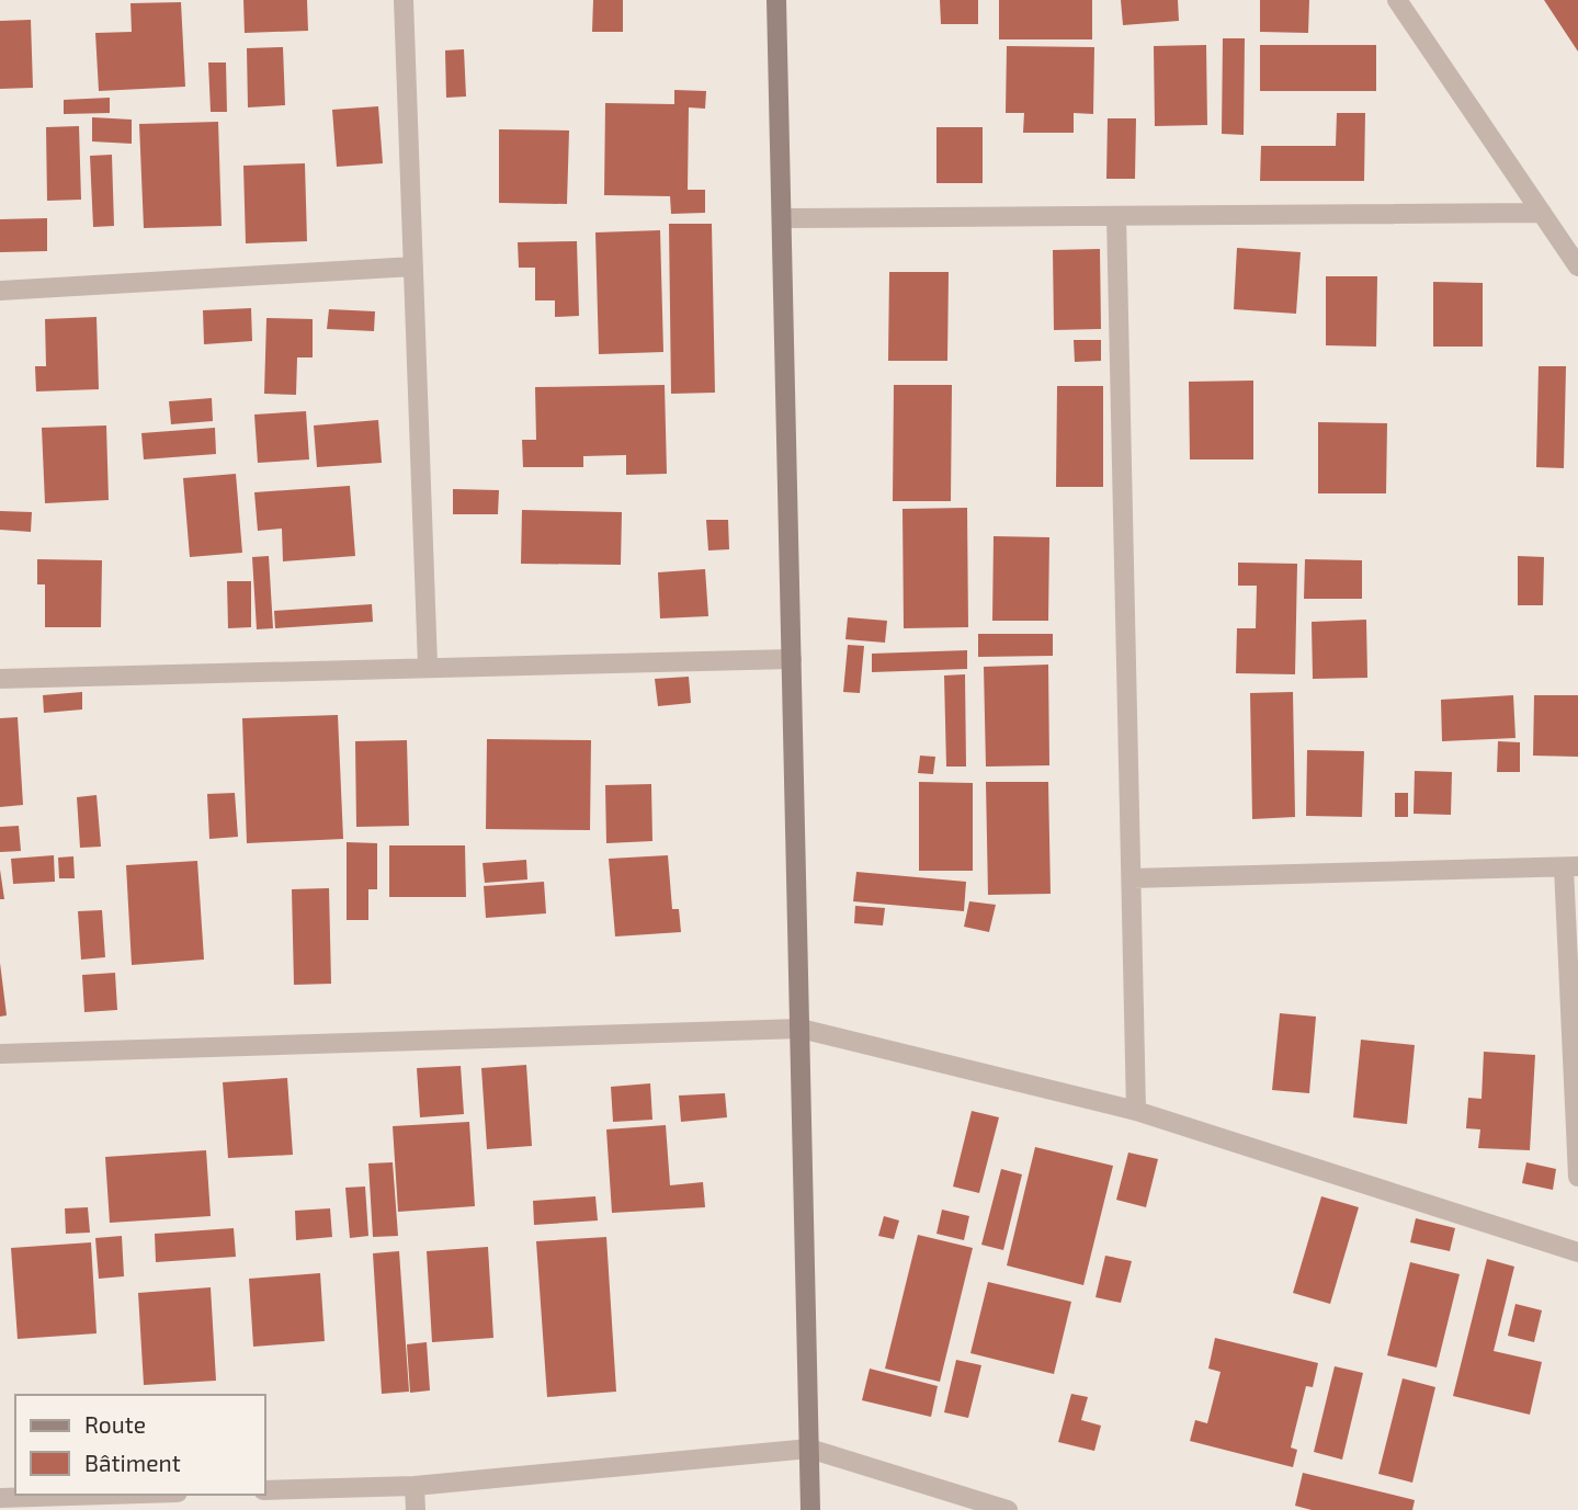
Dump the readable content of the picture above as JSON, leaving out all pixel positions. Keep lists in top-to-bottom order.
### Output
{
  "legend": ["Route", "Bâtiment"]
}
